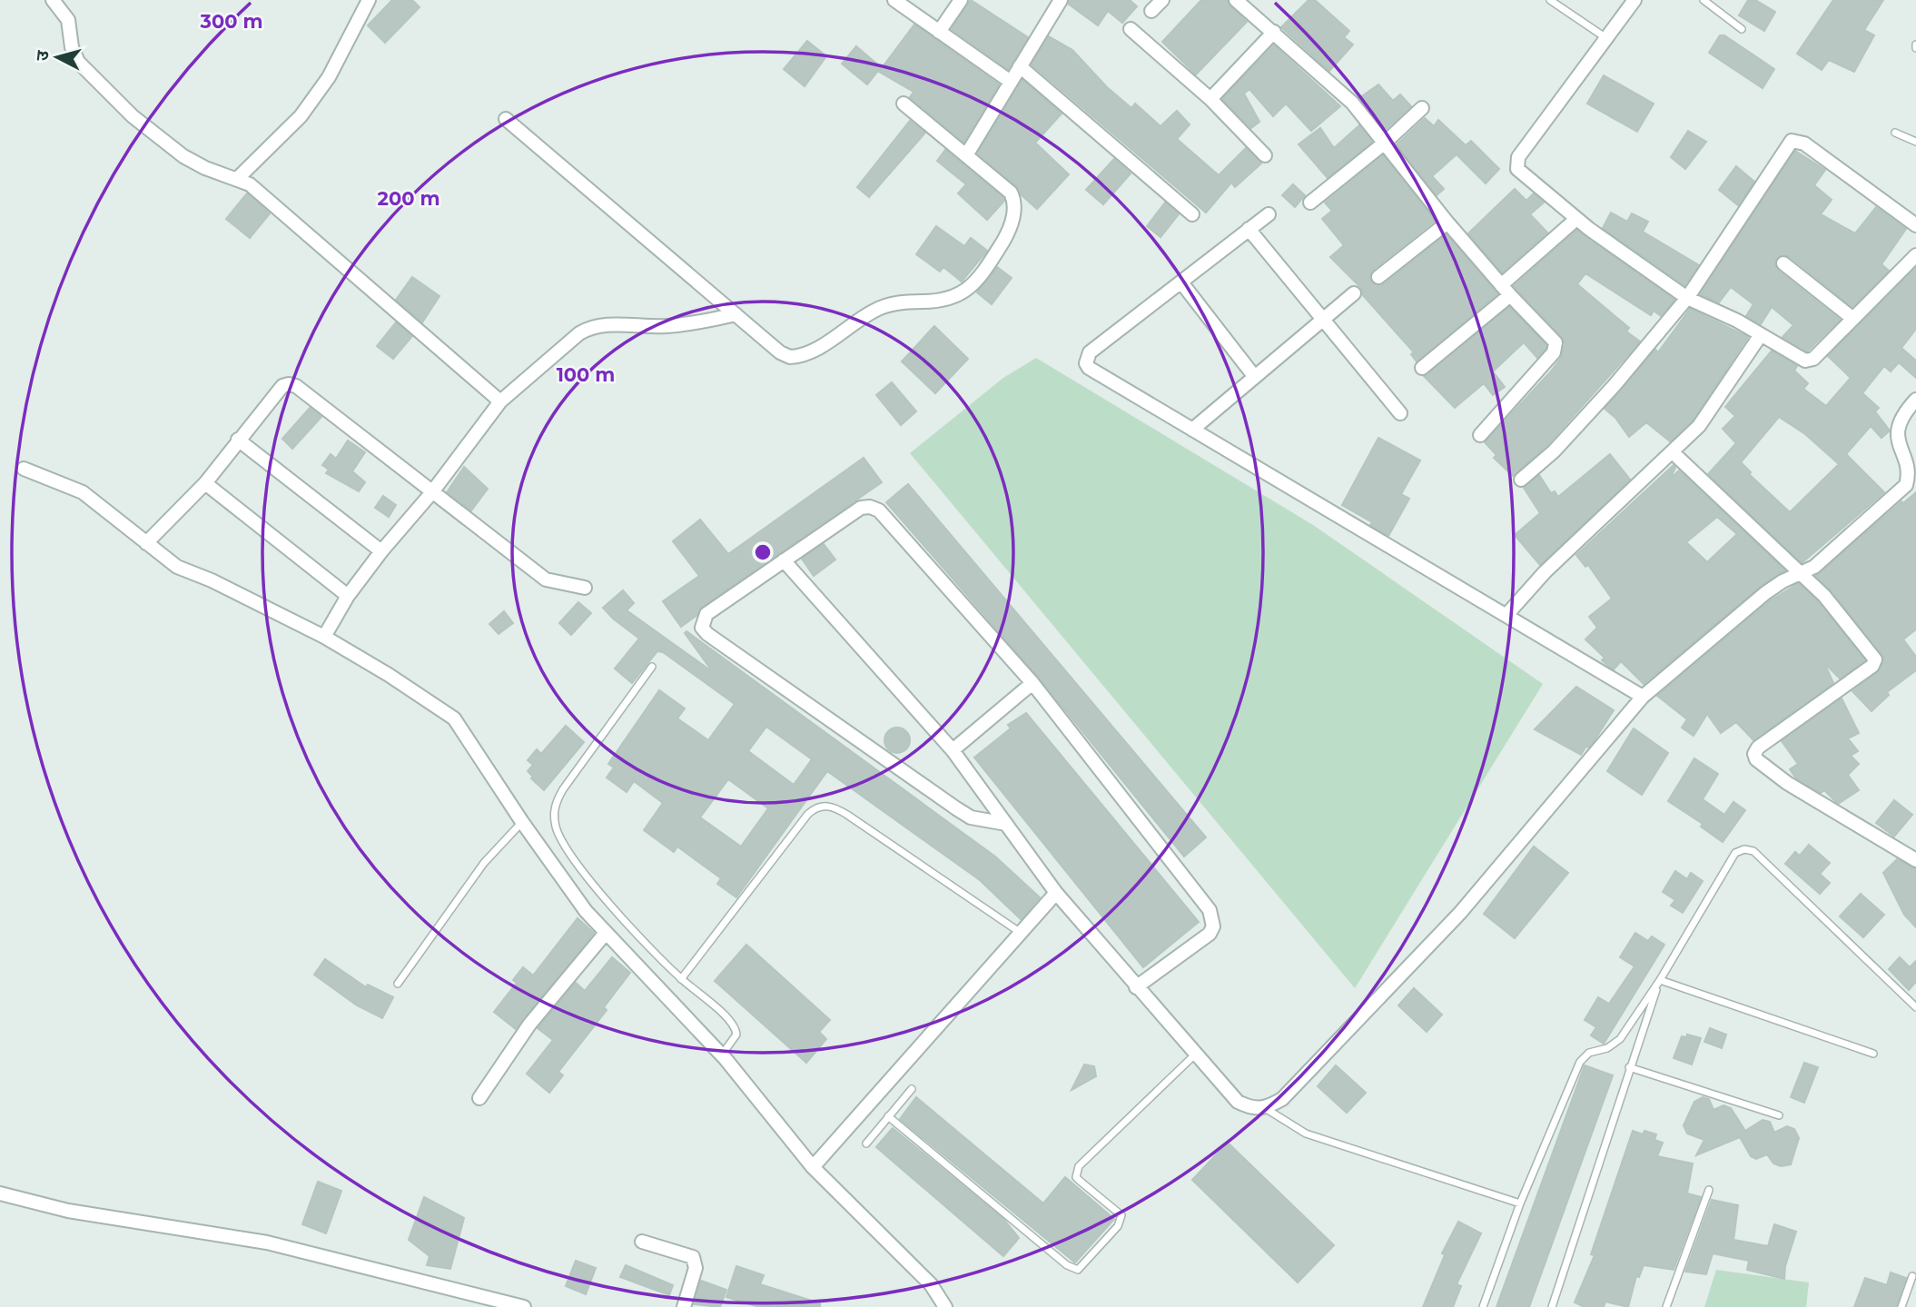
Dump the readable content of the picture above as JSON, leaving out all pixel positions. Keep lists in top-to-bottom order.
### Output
{
  "north": "left",
  "rings": ["300 m", "200 m", "100 m"]
}
